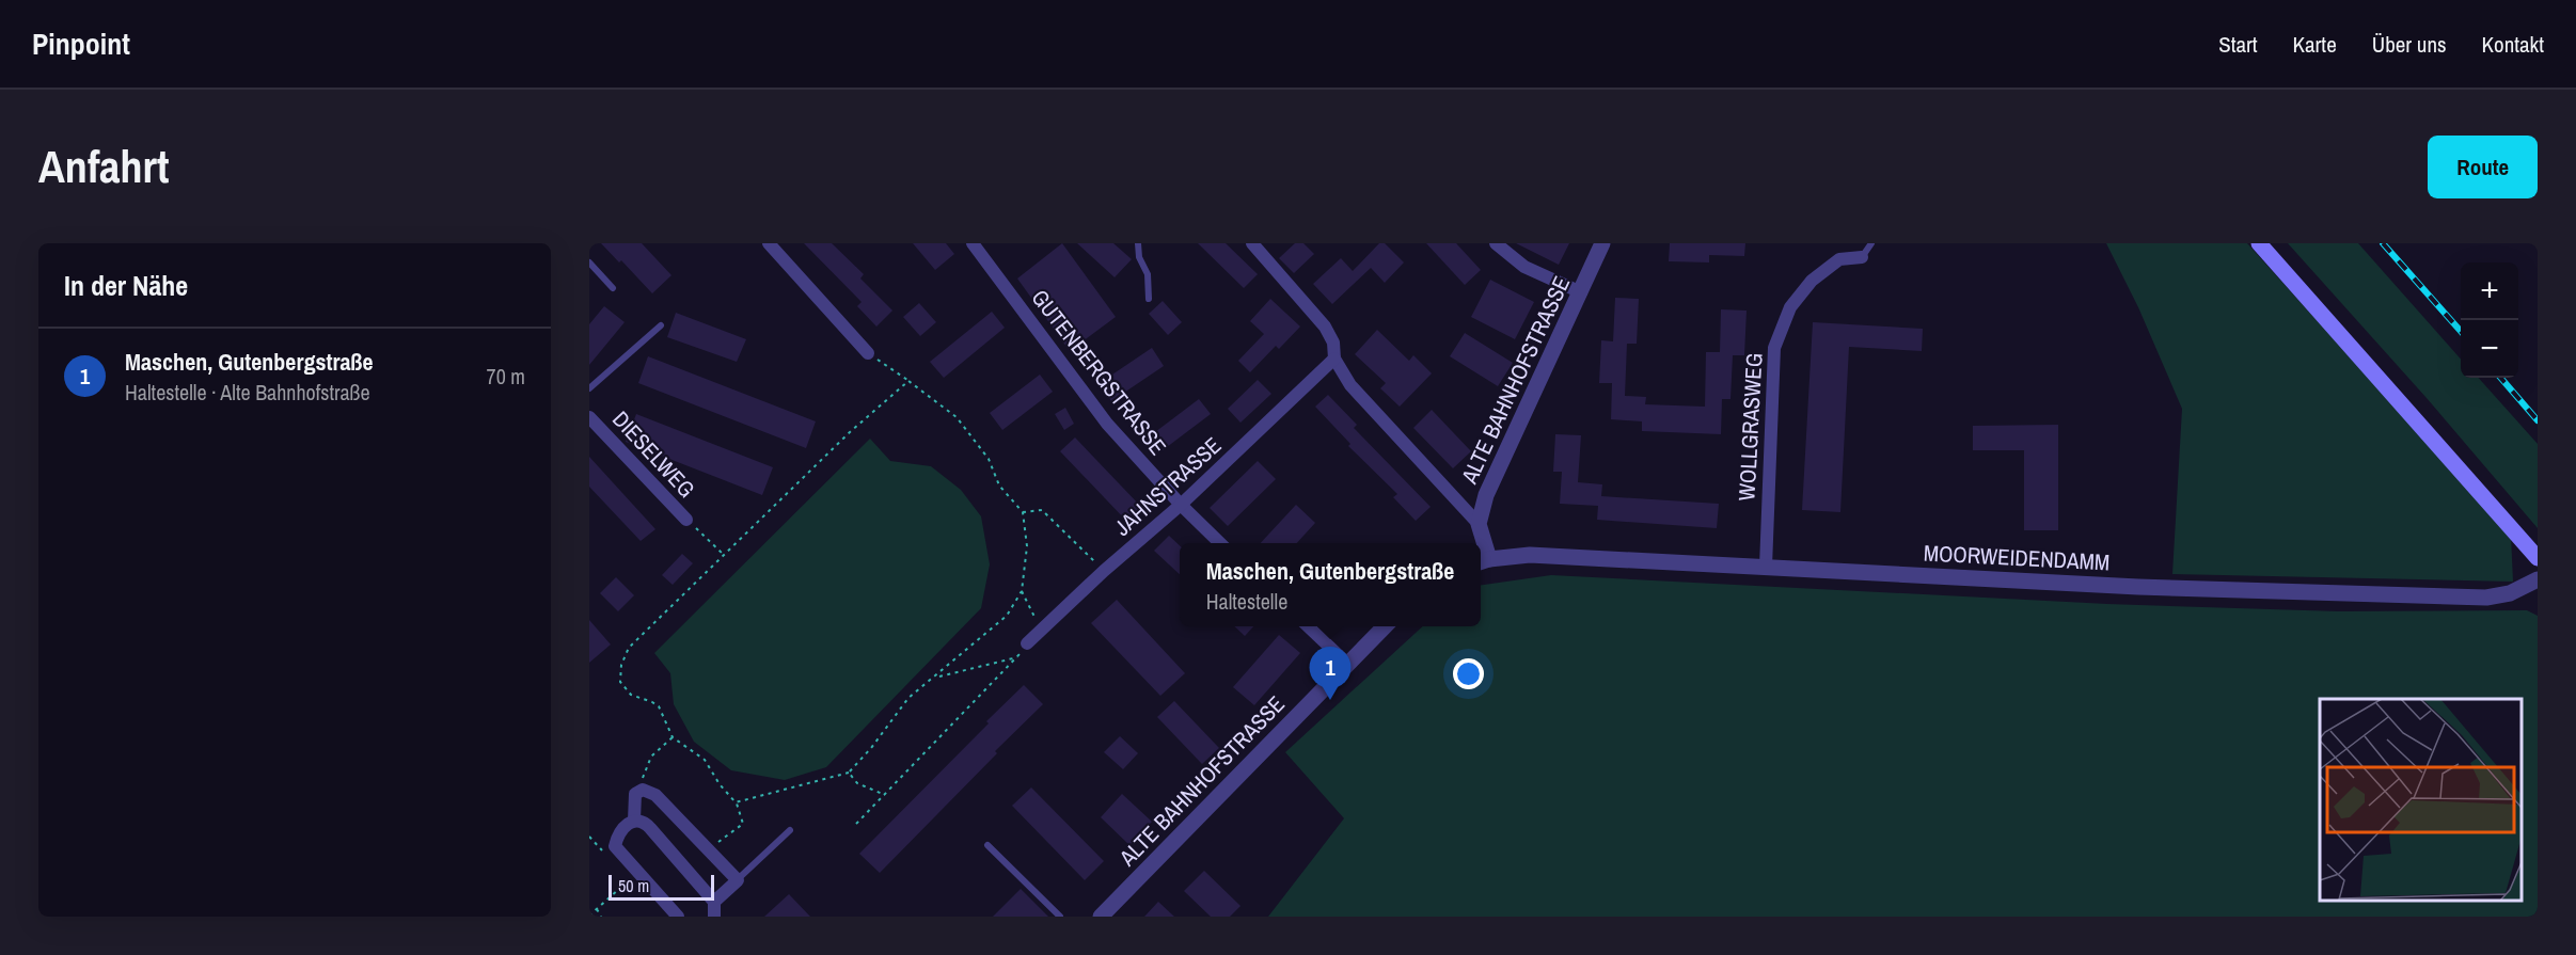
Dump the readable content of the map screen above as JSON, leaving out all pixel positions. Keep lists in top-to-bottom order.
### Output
{
  "streets": {
    "street": [
      "GUTENBERGSTRASSE",
      "ALTE BAHNHOFSTRASSE",
      "WOLLGRASWEG",
      "DIESELWEG",
      "JAHNSTRASSE",
      "MOORWEIDENDAMM"
    ]
  },
  "crossings": [
    ["GUTENBERGSTRASSE", "JAHNSTRASSE"],
    ["WOLLGRASWEG", "MOORWEIDENDAMM"]
  ],
  "scale_bar": "50 m",
  "page": {
    "header": "Pinpoint",
    "nav": [
      "Start",
      "Karte",
      "Über uns",
      "Kontakt"
    ],
    "buttons": "Route",
    "title": "Anfahrt",
    "heading": "In der Nähe",
    "map_buttons": ["+", "−"],
    "list": [
      {
        "mark": "1",
        "name": "Maschen, Gutenbergstraße",
        "note": "Haltestelle · Alte Bahnhofstraße",
        "value": "70 m"
      }
    ],
    "popup": ["Maschen, Gutenbergstraße", "Haltestelle"],
    "pins": "1",
    "scale": "50 m"
  }
}
